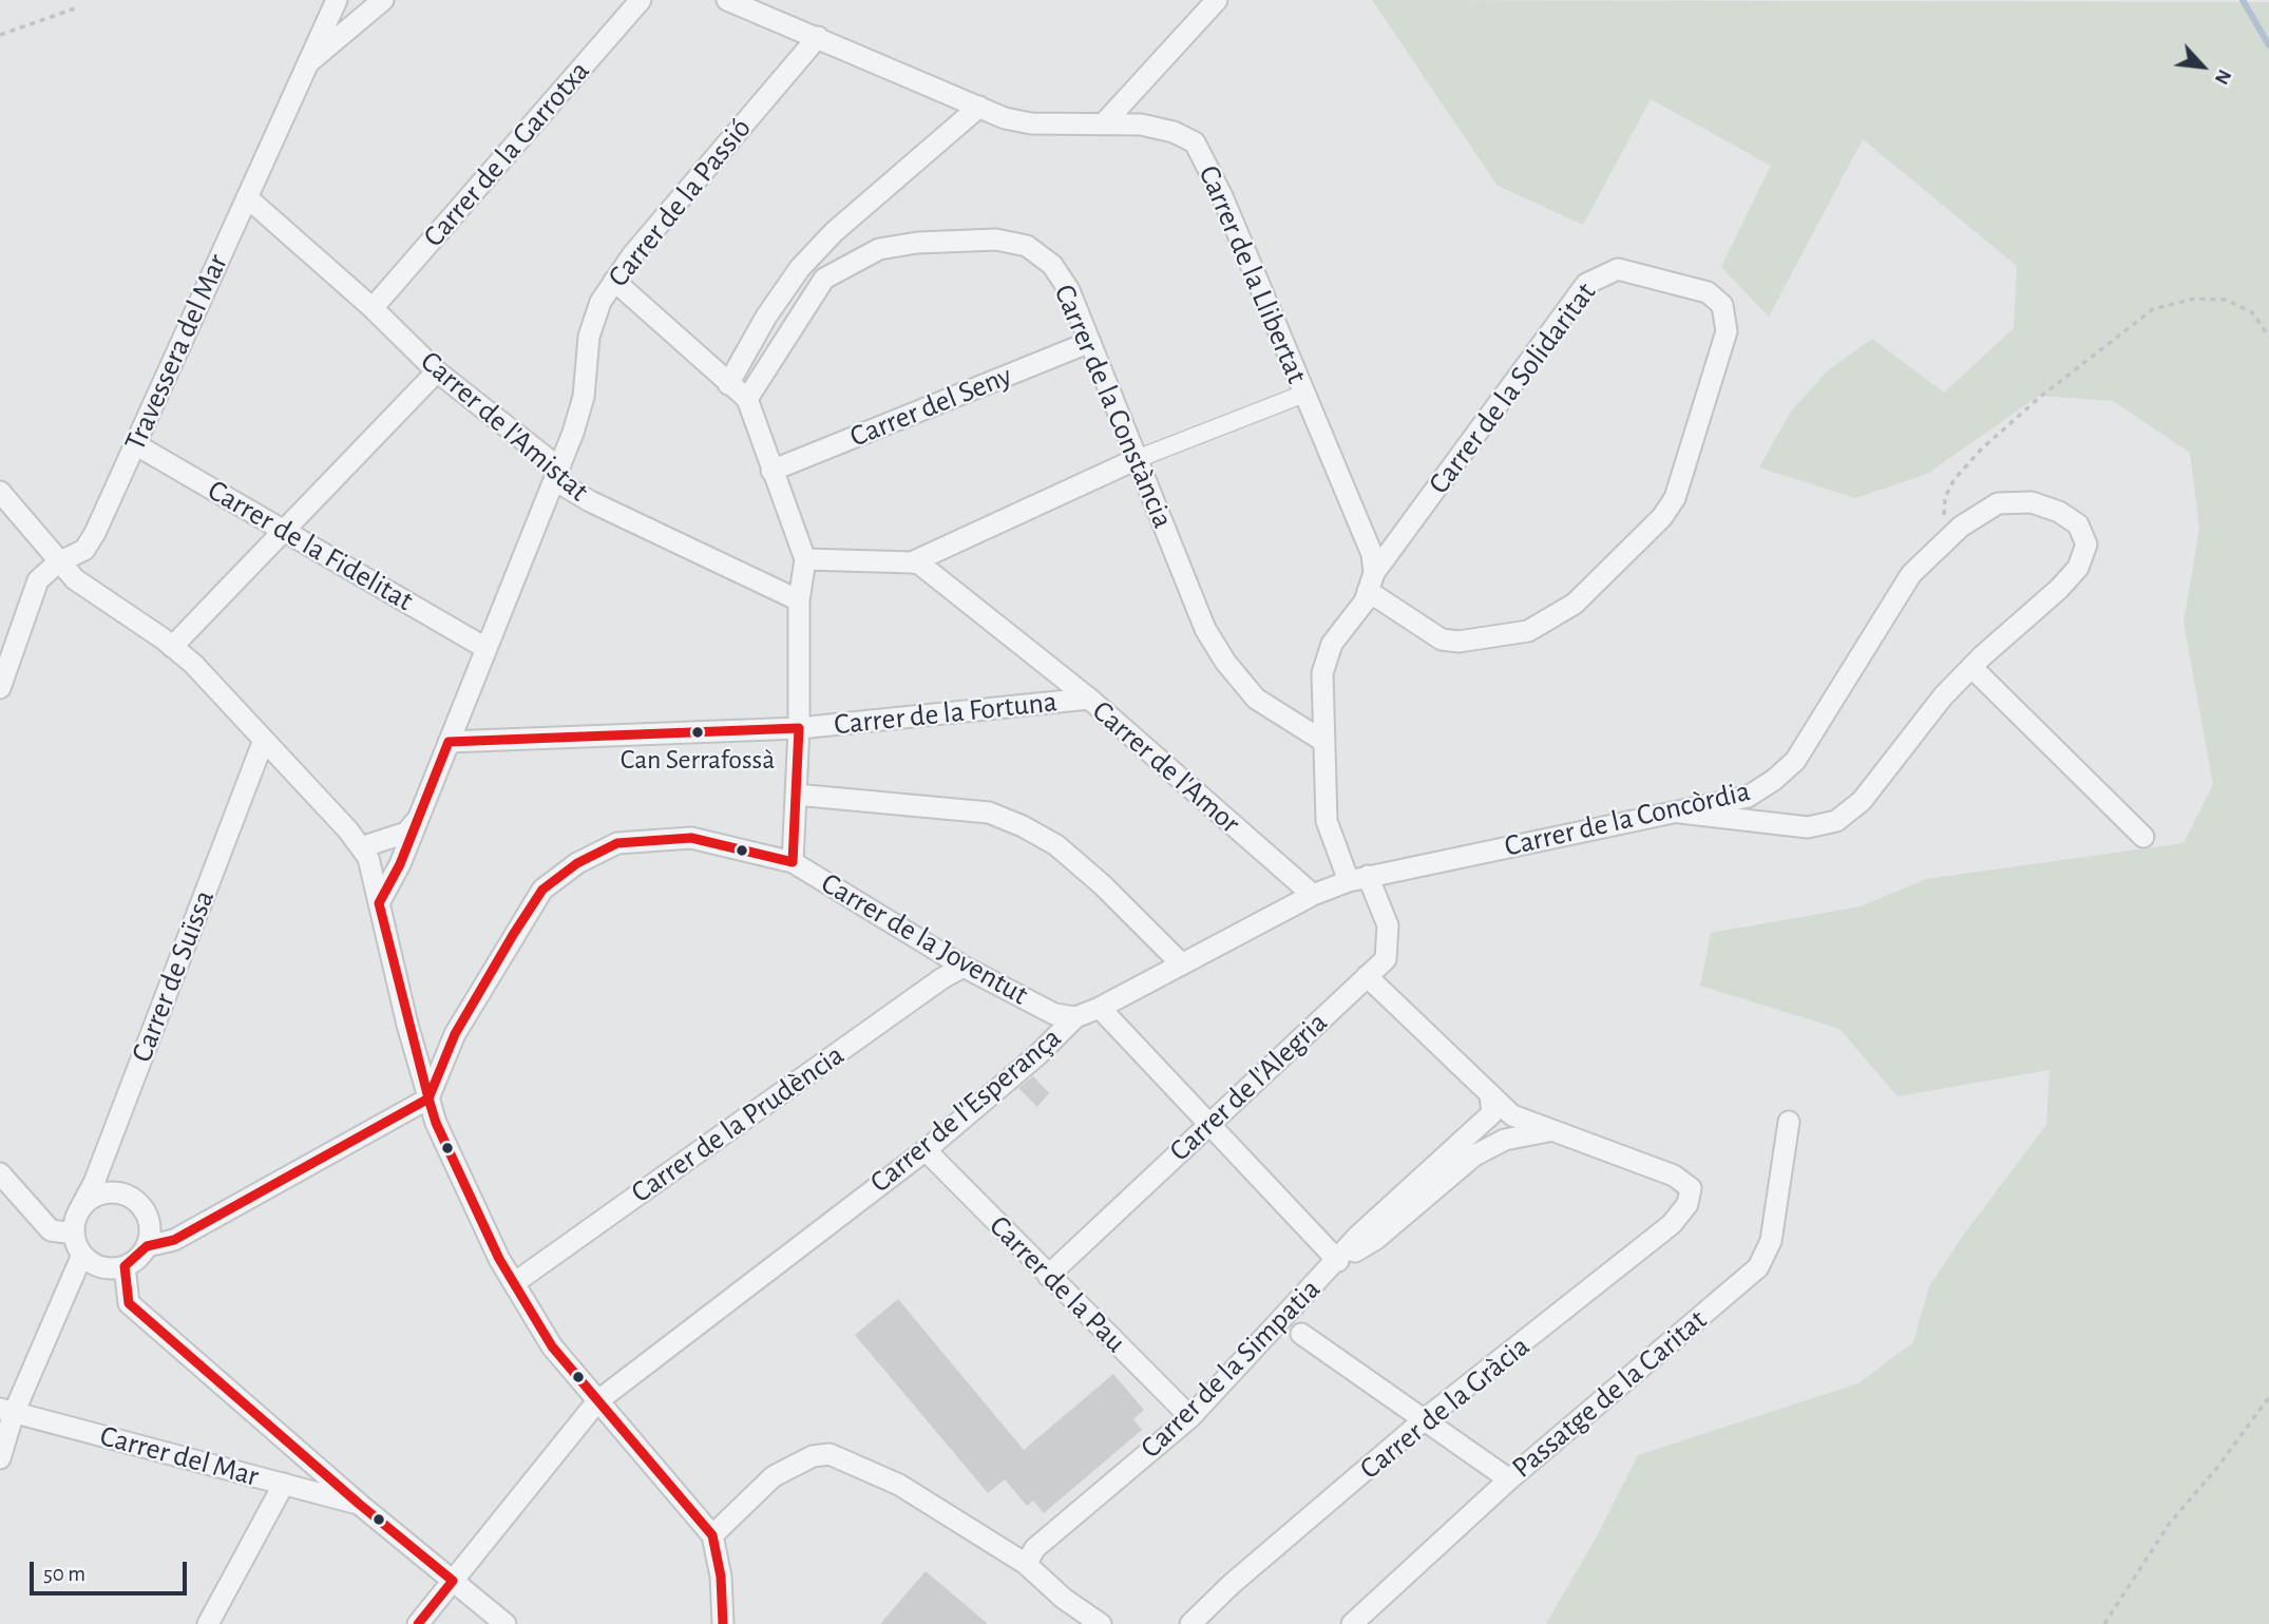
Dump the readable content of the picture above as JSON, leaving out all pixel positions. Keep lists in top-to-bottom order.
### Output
{
  "streets": {
    "street": [
      "Carrer de la Garrotxa",
      "Carrer de la Passió",
      "Carrer de la Llibertat",
      "Travessera del Mar",
      "Carrer de la Solidaritat",
      "Carrer del Seny",
      "Carrer de la Constància",
      "Carrer de l'Amistat",
      "Carrer de la Fidelitat",
      "Carrer de la Fortuna",
      "Carrer de l'Amor",
      "Carrer de la Concòrdia",
      "Carrer de la Joventut",
      "Carrer de Suïssa",
      "Carrer de l'Alegria",
      "Carrer de l'Esperança",
      "Carrer de la Prudència",
      "Carrer de la Pau",
      "Carrer de la Simpatia",
      "Passatge de la Caritat",
      "Carrer de la Gràcia",
      "Carrer del Mar"
    ]
  },
  "crossings": [
    ["Carrer de la Garrotxa", "Carrer de l'Amistat"],
    ["Carrer de la Passió", "Carrer de la Llibertat"],
    ["Carrer de la Passió", "Carrer de l'Amistat"],
    ["Carrer de la Passió", "Carrer de la Fidelitat"],
    ["Carrer de la Passió", "Carrer de la Fortuna"],
    ["Carrer de la Llibertat", "Carrer de la Solidaritat"],
    ["Travessera del Mar", "Carrer de l'Amistat"],
    ["Travessera del Mar", "Carrer de la Fidelitat"],
    ["Carrer de la Solidaritat", "Carrer de la Constància"],
    ["Carrer de la Solidaritat", "Carrer de l'Alegria"],
    ["Carrer del Seny", "Carrer de la Constància"],
    ["Carrer de la Constància", "Carrer de l'Alegria"],
    ["Carrer de la Fortuna", "Carrer de l'Amor"],
    ["Carrer de l'Amor", "Carrer de l'Esperança"],
    ["Carrer de la Concòrdia", "Carrer de l'Alegria"],
    ["Carrer de la Concòrdia", "Carrer de l'Esperança"],
    ["Carrer de la Joventut", "Carrer de l'Esperança"],
    ["Carrer de la Joventut", "Carrer de la Prudència"],
    ["Carrer de l'Alegria", "Carrer de l'Esperança"],
    ["Carrer de l'Alegria", "Carrer de la Pau"],
    ["Carrer de l'Esperança", "Carrer de la Pau"],
    ["Carrer de la Pau", "Carrer de la Simpatia"],
    ["Carrer de la Simpatia", "Carrer de la Gràcia"]
  ],
  "places": ["Can Serrafossà"],
  "scale_bar": "50 m",
  "north": "bottom right"
}
